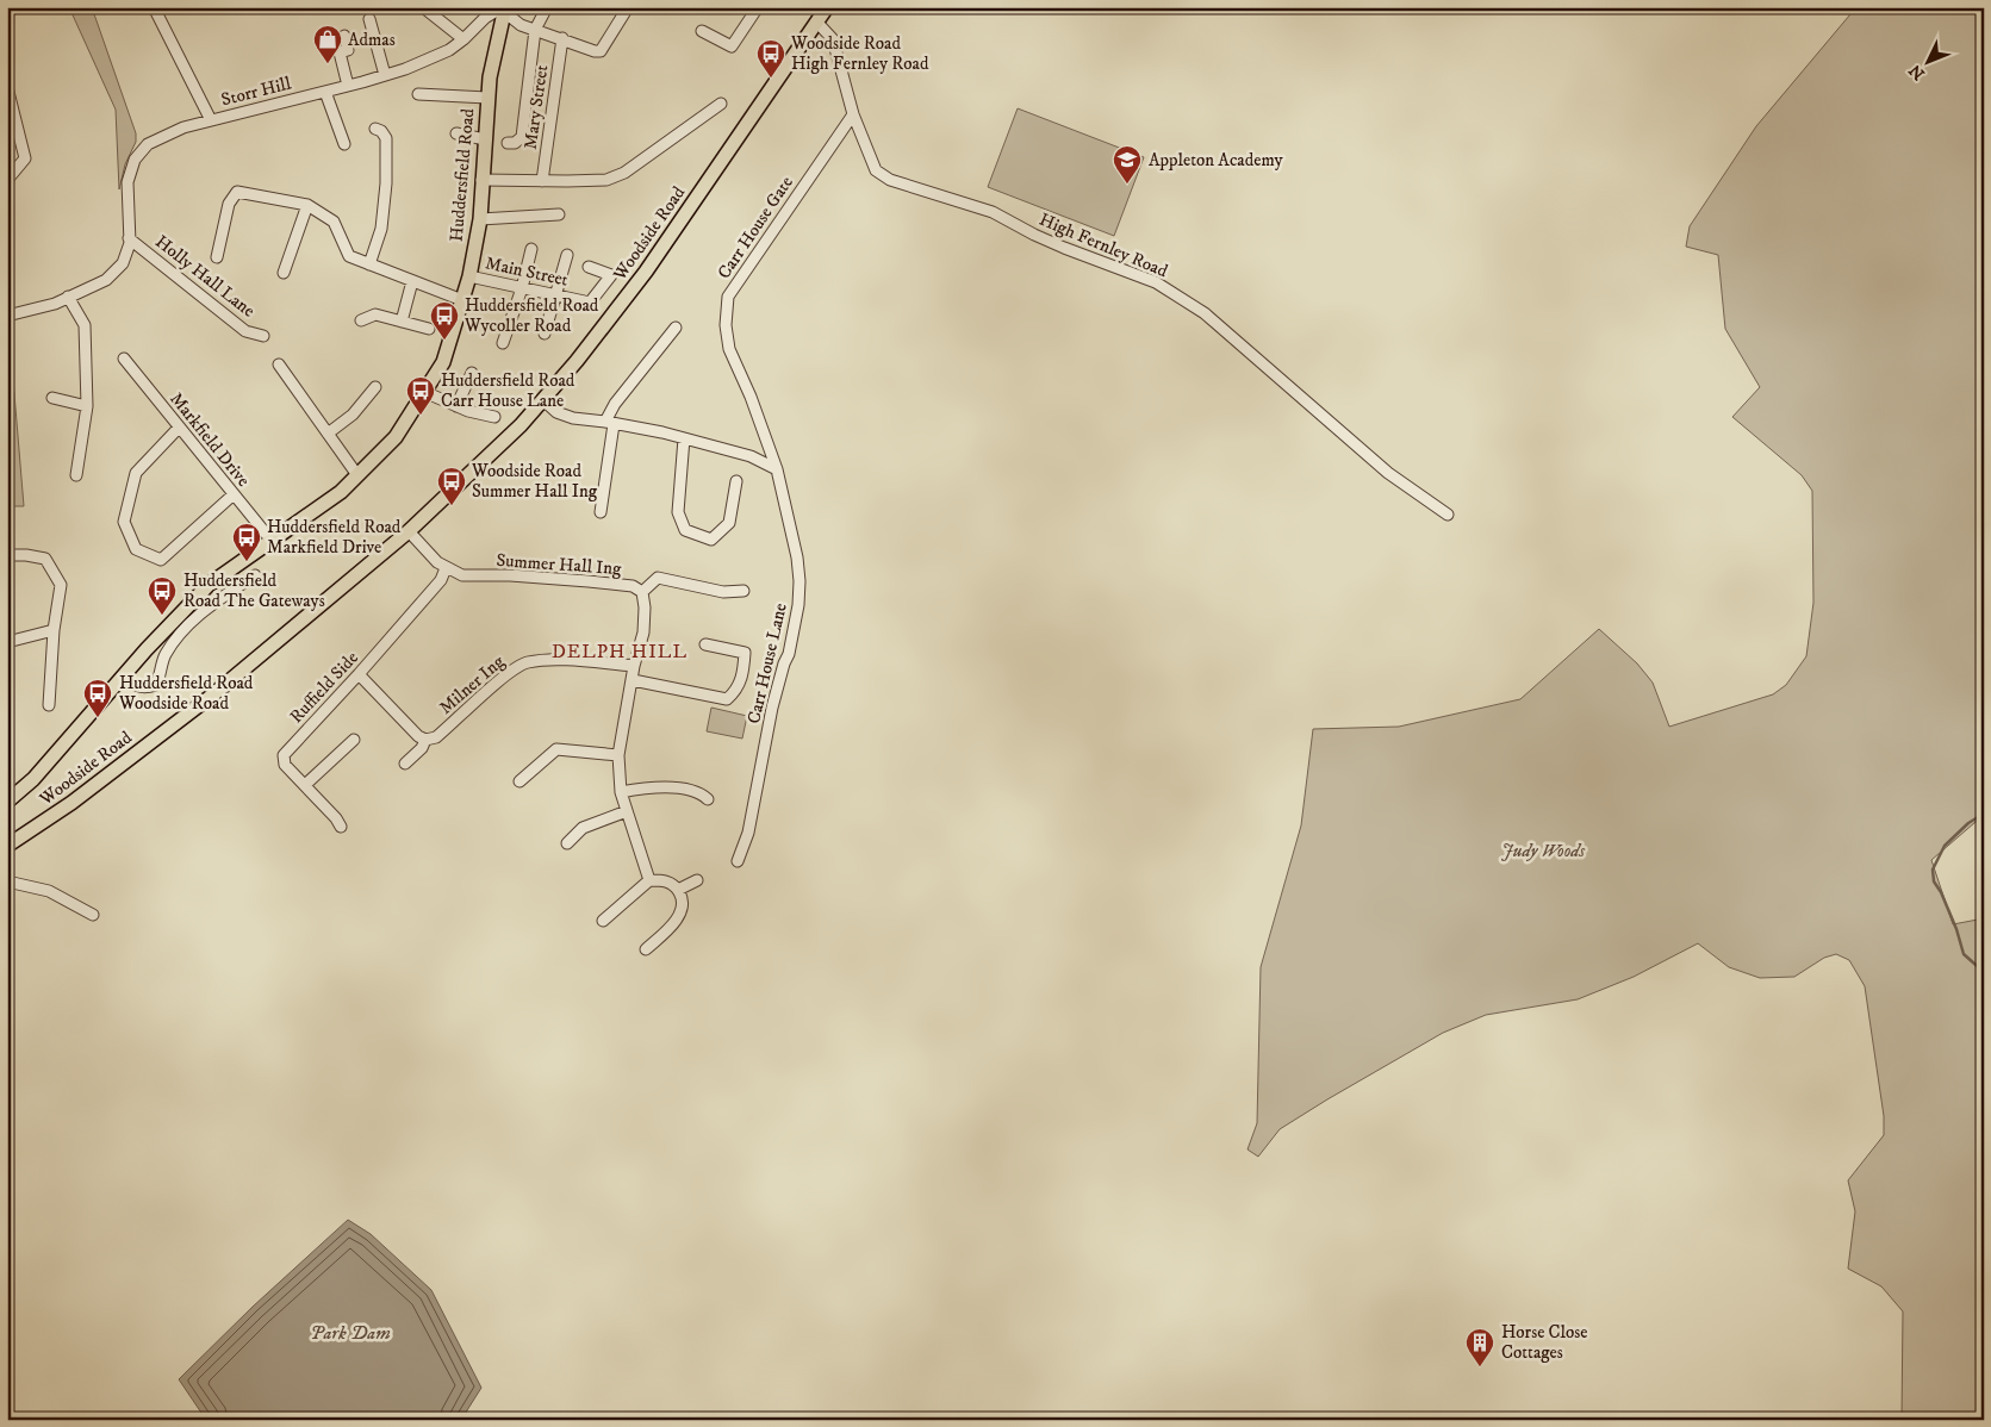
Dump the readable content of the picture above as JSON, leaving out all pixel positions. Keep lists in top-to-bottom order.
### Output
{
  "streets": {
    "main road": ["Huddersfield Road", "Woodside Road"],
    "street": [
      "Storr Hill",
      "Mary Street",
      "Carr House Gate",
      "High Fernley Road",
      "Main Street",
      "Holly Hall Lane",
      "Markfield Drive",
      "Summer Hall Ing",
      "Carr House Lane",
      "Milner Ing",
      "Ruffield Side"
    ]
  },
  "crossings": [
    ["Storr Hill", "Huddersfield Road"],
    ["Storr Hill", "Holly Hall Lane"],
    ["Huddersfield Road", "Main Street"],
    ["Huddersfield Road", "Markfield Drive"],
    ["Carr House Gate", "High Fernley Road"],
    ["Carr House Gate", "Carr House Lane"],
    ["Woodside Road", "High Fernley Road"],
    ["Woodside Road", "Summer Hall Ing"],
    ["Summer Hall Ing", "Milner Ing"],
    ["Summer Hall Ing", "Ruffield Side"]
  ],
  "districts": ["DELPH HILL"],
  "water": ["Park Dam"],
  "parks": ["Judy Woods"],
  "places": {
    "shop": ["Admas"],
    "bus stop": [
      "Woodside Road High Fernley Road",
      "Huddersfield Road Wycoller Road",
      "Huddersfield Road Carr House Lane",
      "Woodside Road Summer Hall Ing",
      "Huddersfield Road Markfield Drive",
      "Huddersfield Road The Gateways",
      "Huddersfield Road Woodside Road"
    ],
    "school or university": ["Appleton Academy"],
    "building": ["Horse Close Cottages"]
  },
  "north": "bottom left"
}
